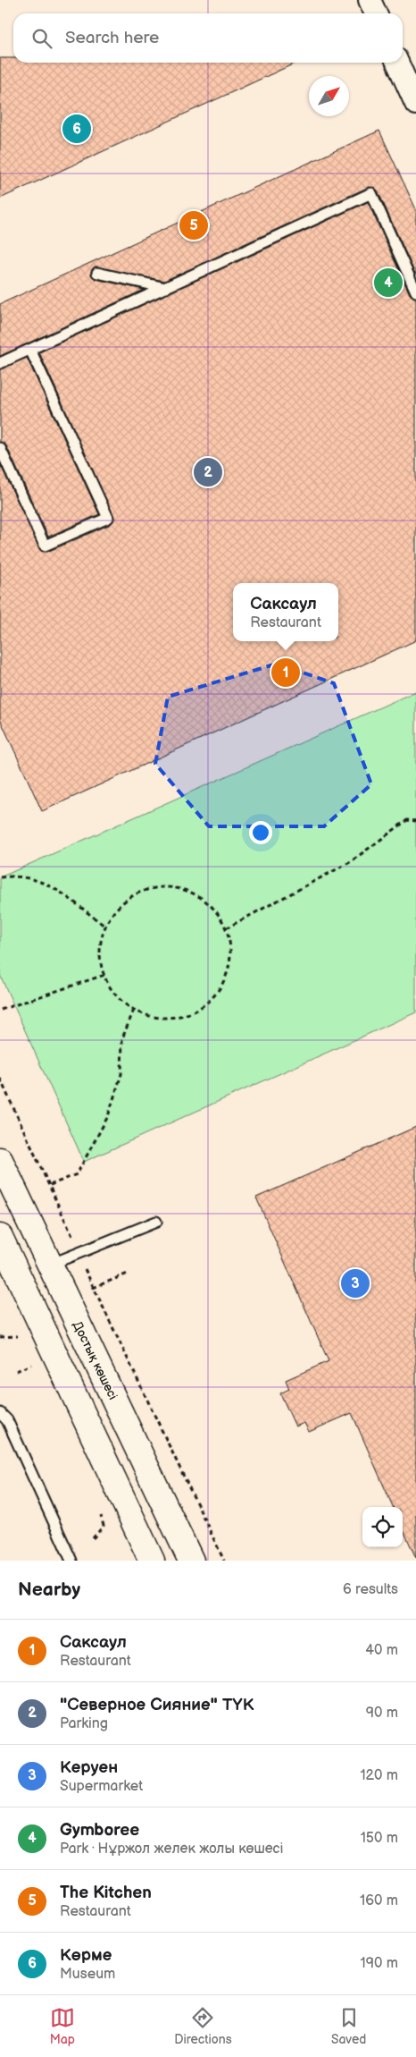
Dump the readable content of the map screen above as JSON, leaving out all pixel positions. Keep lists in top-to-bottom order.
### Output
{
  "streets": {
    "street": ["Достық көшесі"]
  },
  "north": "top right",
  "page": {
    "search": "Search here",
    "pins": [
      "6",
      "5",
      "4",
      "2",
      "1",
      "3"
    ],
    "popup": ["Саксаул", "Restaurant"],
    "heading": ["Nearby", "6 results"],
    "list": [
      {
        "mark": "1",
        "name": "Саксаул",
        "note": "Restaurant",
        "value": "40 m"
      },
      {
        "mark": "2",
        "name": "\"Северное Cияние\" ТҮК",
        "note": "Parking",
        "value": "90 m"
      },
      {
        "mark": "3",
        "name": "Керуен",
        "note": "Supermarket",
        "value": "120 m"
      },
      {
        "mark": "4",
        "name": "Gymboree",
        "note": "Park · Нұржол желек жолы көшесі",
        "value": "150 m"
      },
      {
        "mark": "5",
        "name": "The Kitchen",
        "note": "Restaurant",
        "value": "160 m"
      },
      {
        "mark": "6",
        "name": "Көрме",
        "note": "Museum",
        "value": "190 m"
      }
    ],
    "nav": ["Map", "Directions", "Saved"]
  }
}
